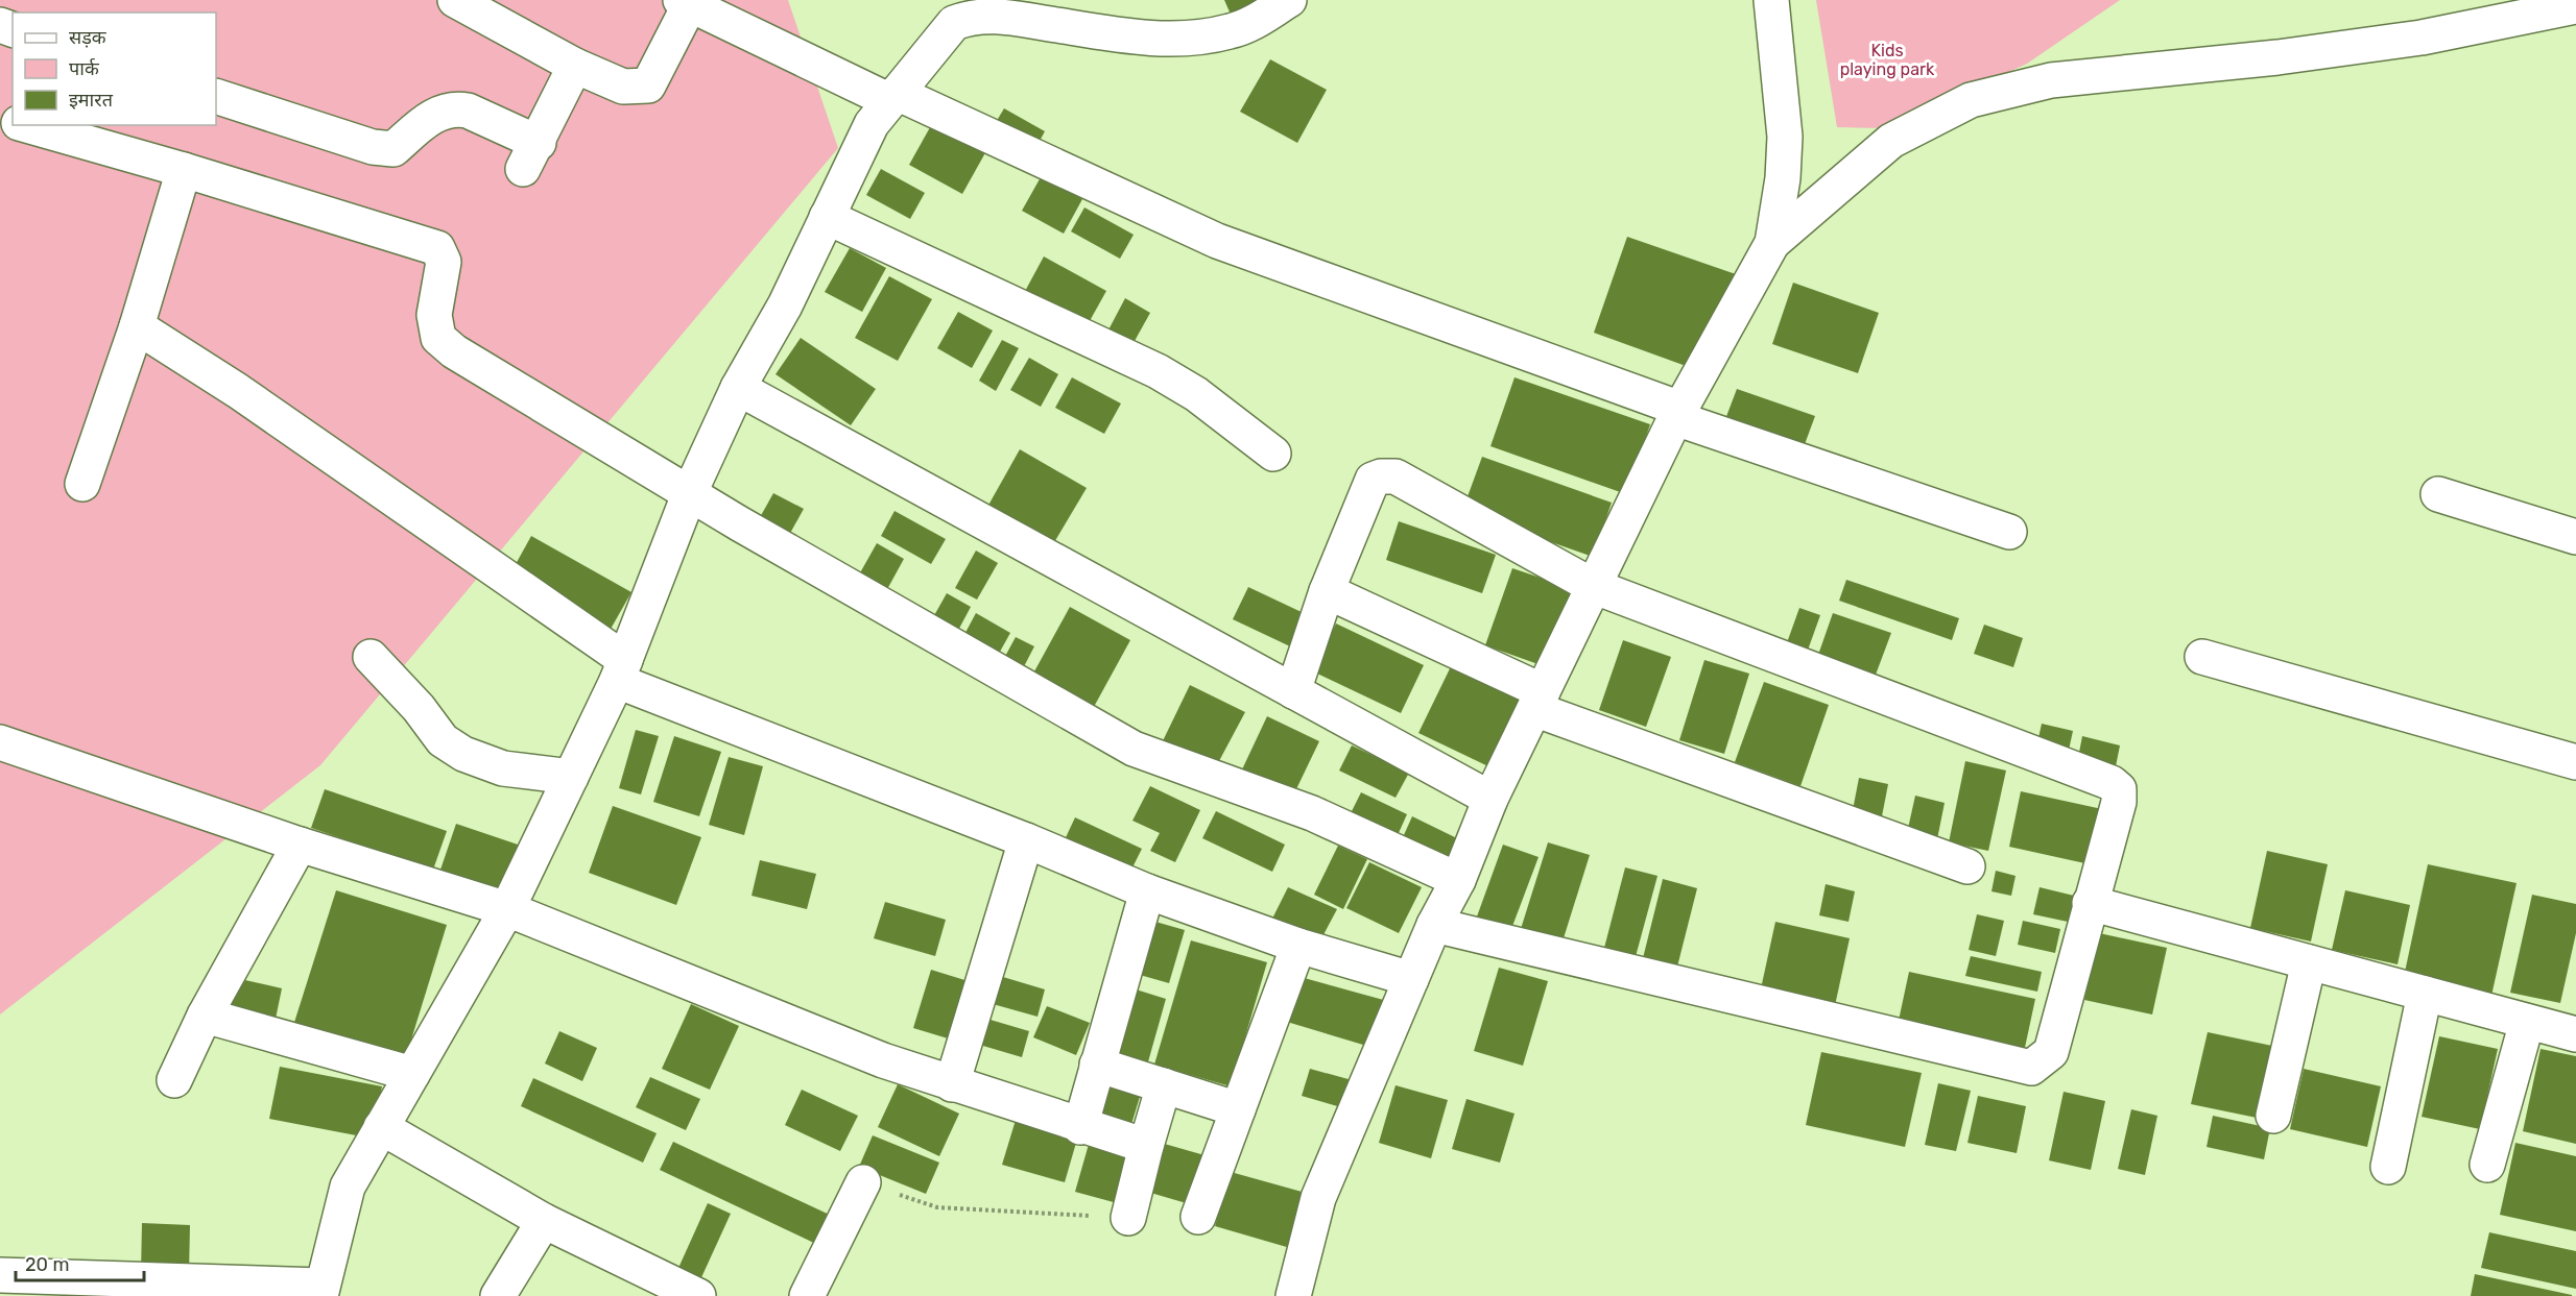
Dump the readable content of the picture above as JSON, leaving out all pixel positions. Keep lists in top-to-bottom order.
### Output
{
  "parks": ["Kids playing park"],
  "legend": ["सड़क", "पार्क", "इमारत"],
  "scale_bar": "20 m"
}
